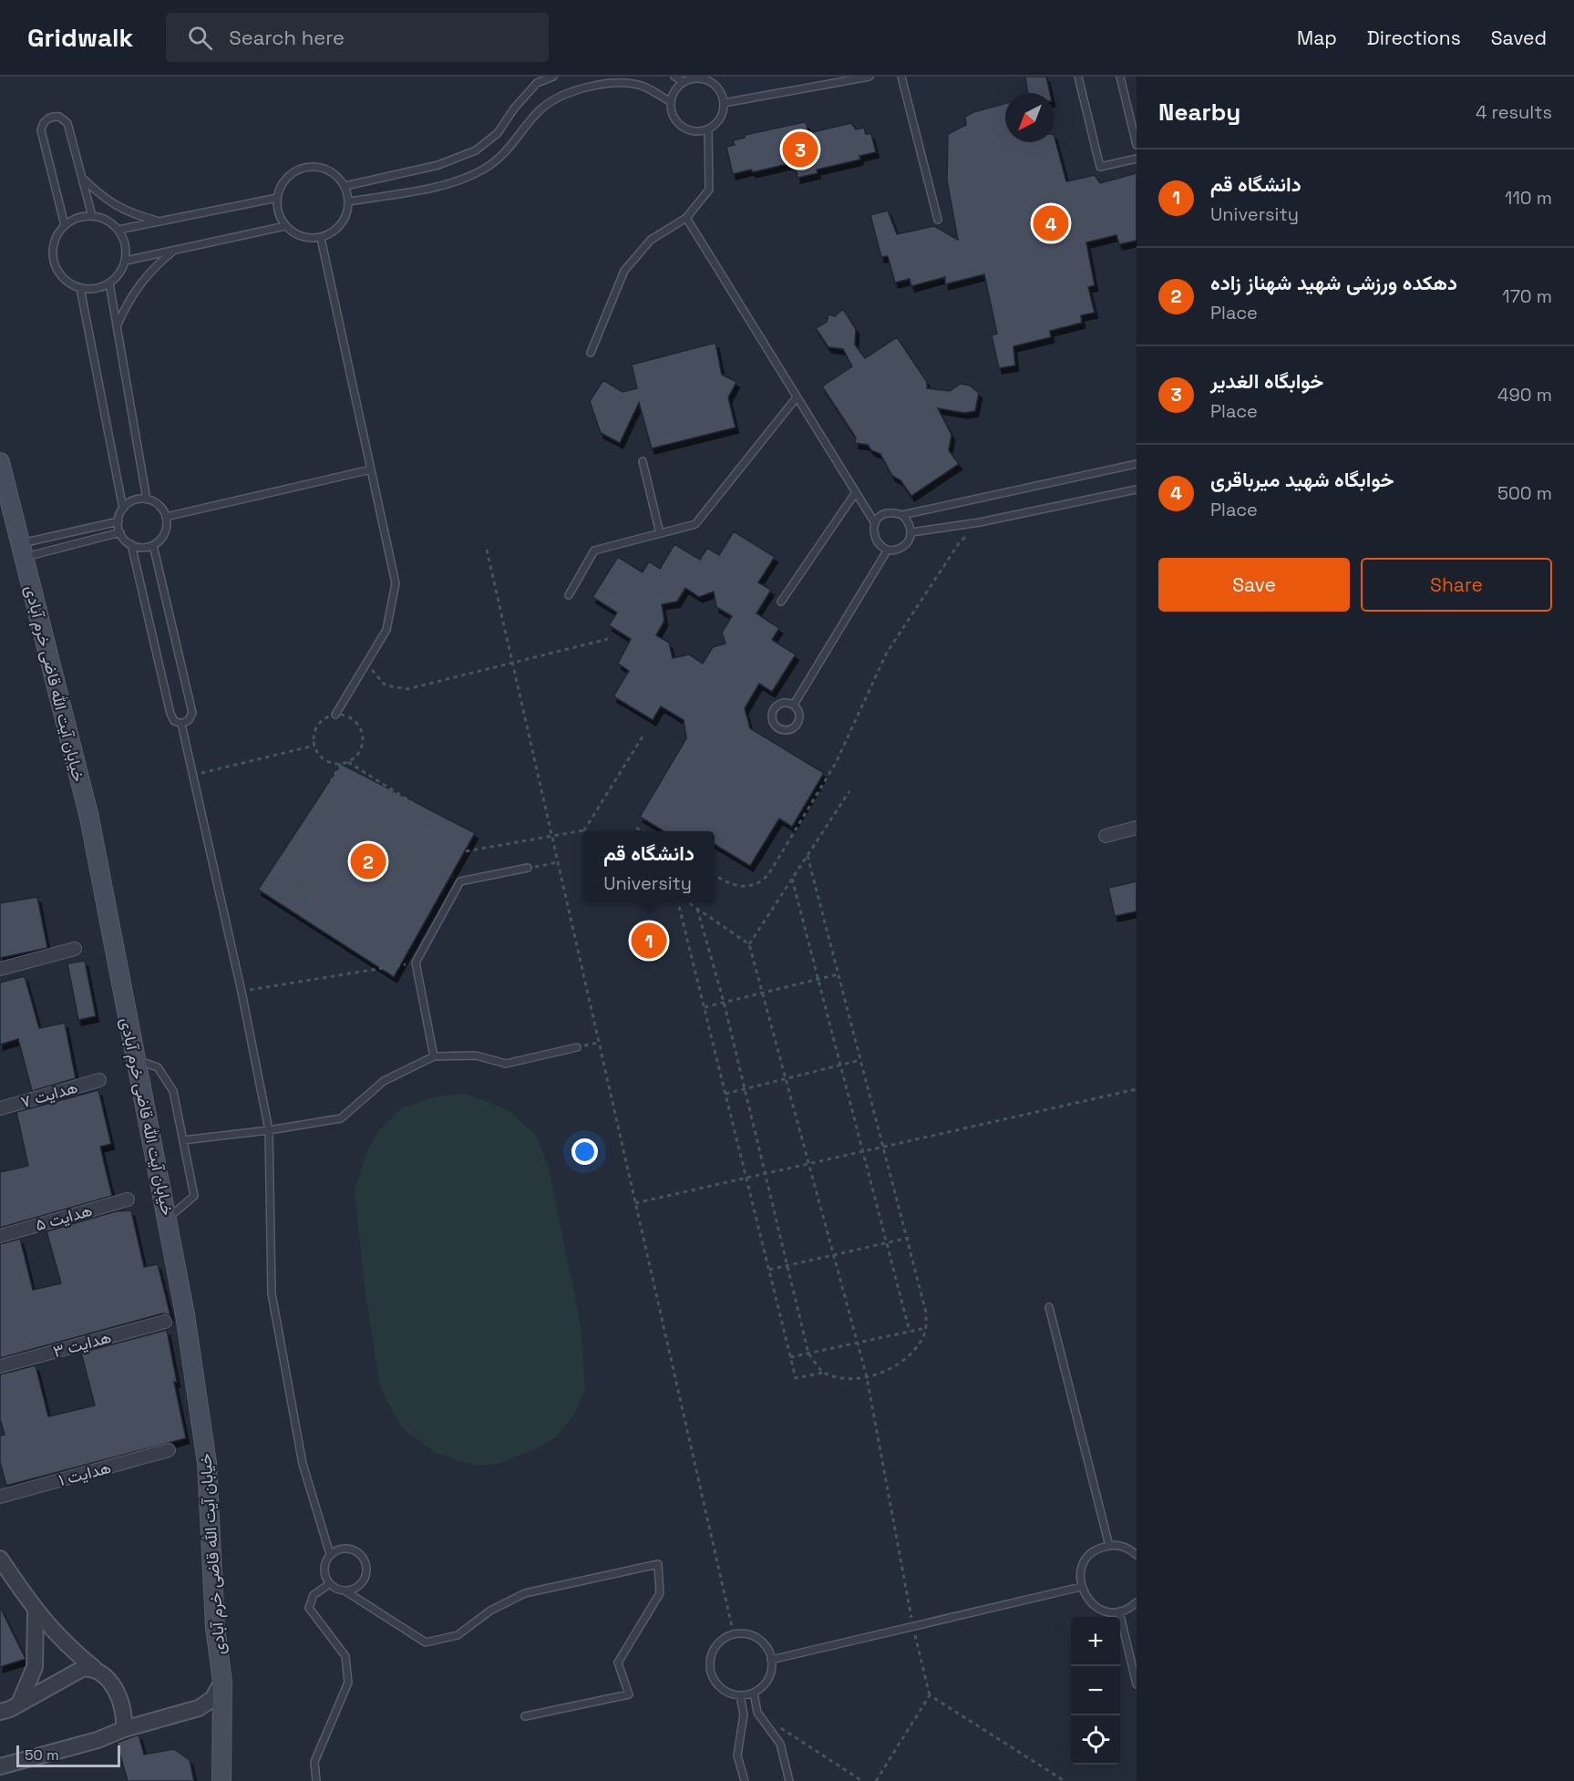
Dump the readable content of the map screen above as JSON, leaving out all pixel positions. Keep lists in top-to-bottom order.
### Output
{
  "streets": {
    "main road": ["خیابان آیت الله قاضی خرم آبادی"],
    "street": [
      "هدایت ۷",
      "هدایت ۵",
      "هدایت ۳",
      "هدایت ۱"
    ]
  },
  "scale_bar": "50 m",
  "north": "bottom left",
  "page": {
    "header": "Gridwalk",
    "search": "Search here",
    "nav": ["Map", "Directions", "Saved"],
    "heading": ["Nearby", "4 results"],
    "pins": [
      "3",
      "4",
      "2",
      "1"
    ],
    "list": [
      {
        "mark": "1",
        "name": "دانشگاه قم",
        "note": "University",
        "value": "110 m"
      },
      {
        "mark": "2",
        "name": "دهکده ورزشی شهید شهناز زاده",
        "note": "Place",
        "value": "170 m"
      },
      {
        "mark": "3",
        "name": "خوابگاه الغدیر",
        "note": "Place",
        "value": "490 m"
      },
      {
        "mark": "4",
        "name": "خوابگاه شهید میرباقری",
        "note": "Place",
        "value": "500 m"
      }
    ],
    "buttons": ["Save", "Share"],
    "popup": ["دانشگاه قم", "University"],
    "map_buttons": ["+", "−"],
    "scale": "50 m"
  }
}
